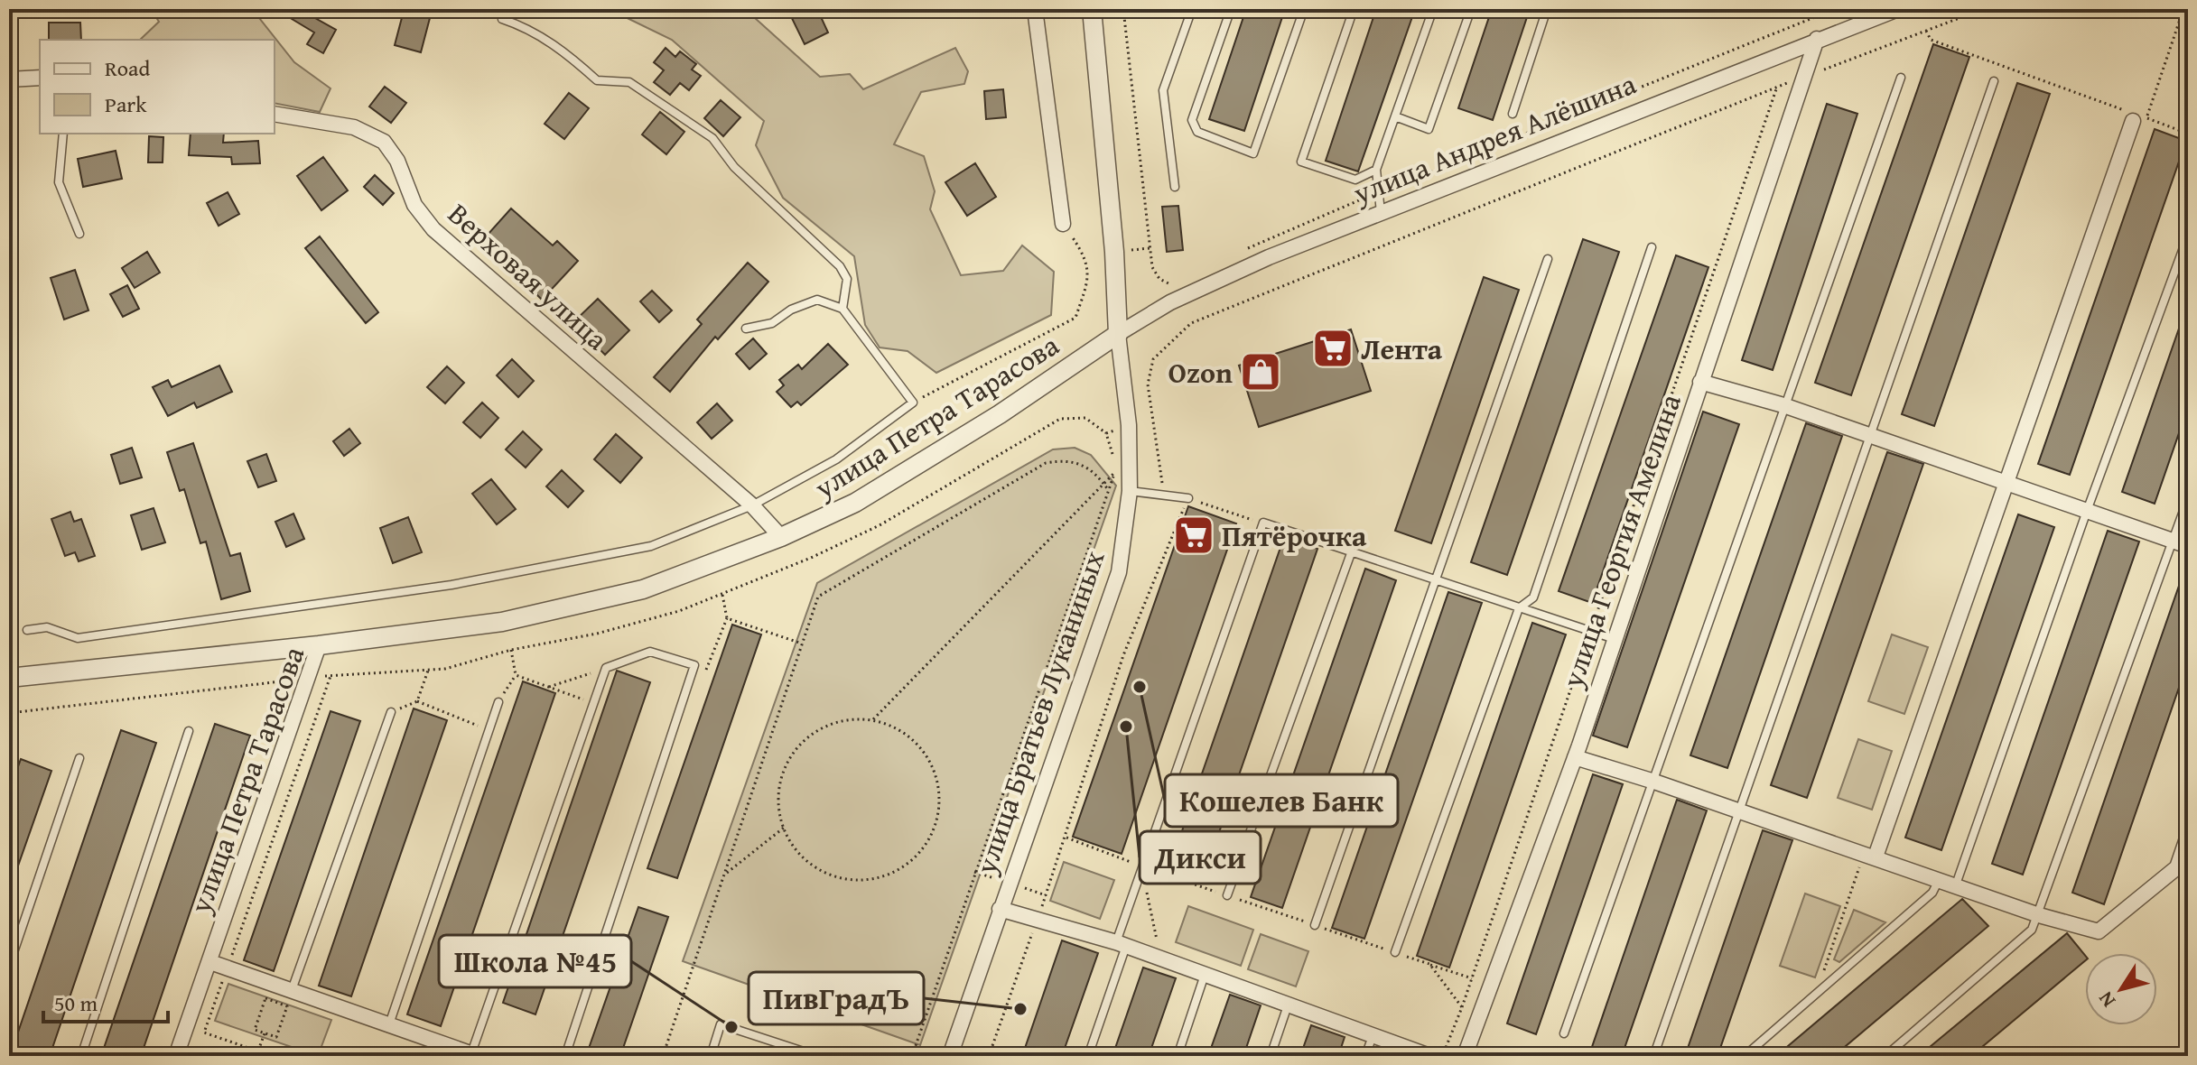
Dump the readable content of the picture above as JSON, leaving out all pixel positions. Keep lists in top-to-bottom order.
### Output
{
  "streets": {
    "street": [
      "улица Андрея Алёшина",
      "Верховая улица",
      "улица Петра Тарасова",
      "улица Георгия Амелина",
      "улица Братьев Луканиных"
    ]
  },
  "crossings": [
    ["улица Андрея Алёшина", "улица Петра Тарасова"],
    ["улица Андрея Алёшина", "улица Георгия Амелина"],
    ["улица Андрея Алёшина", "улица Братьев Луканиных"],
    ["Верховая улица", "улица Петра Тарасова"],
    ["улица Петра Тарасова", "улица Братьев Луканиных"]
  ],
  "places": {
    "supermarket": ["Лента", "Пятёрочка"],
    "shop": ["Ozon"],
    "other": [
      "Кошелев Банк",
      "Дикси",
      "ПивГрадЪ",
      "Школа №45"
    ]
  },
  "legend": ["Road", "Park"],
  "scale_bar": "50 m",
  "north": "bottom left"
}
